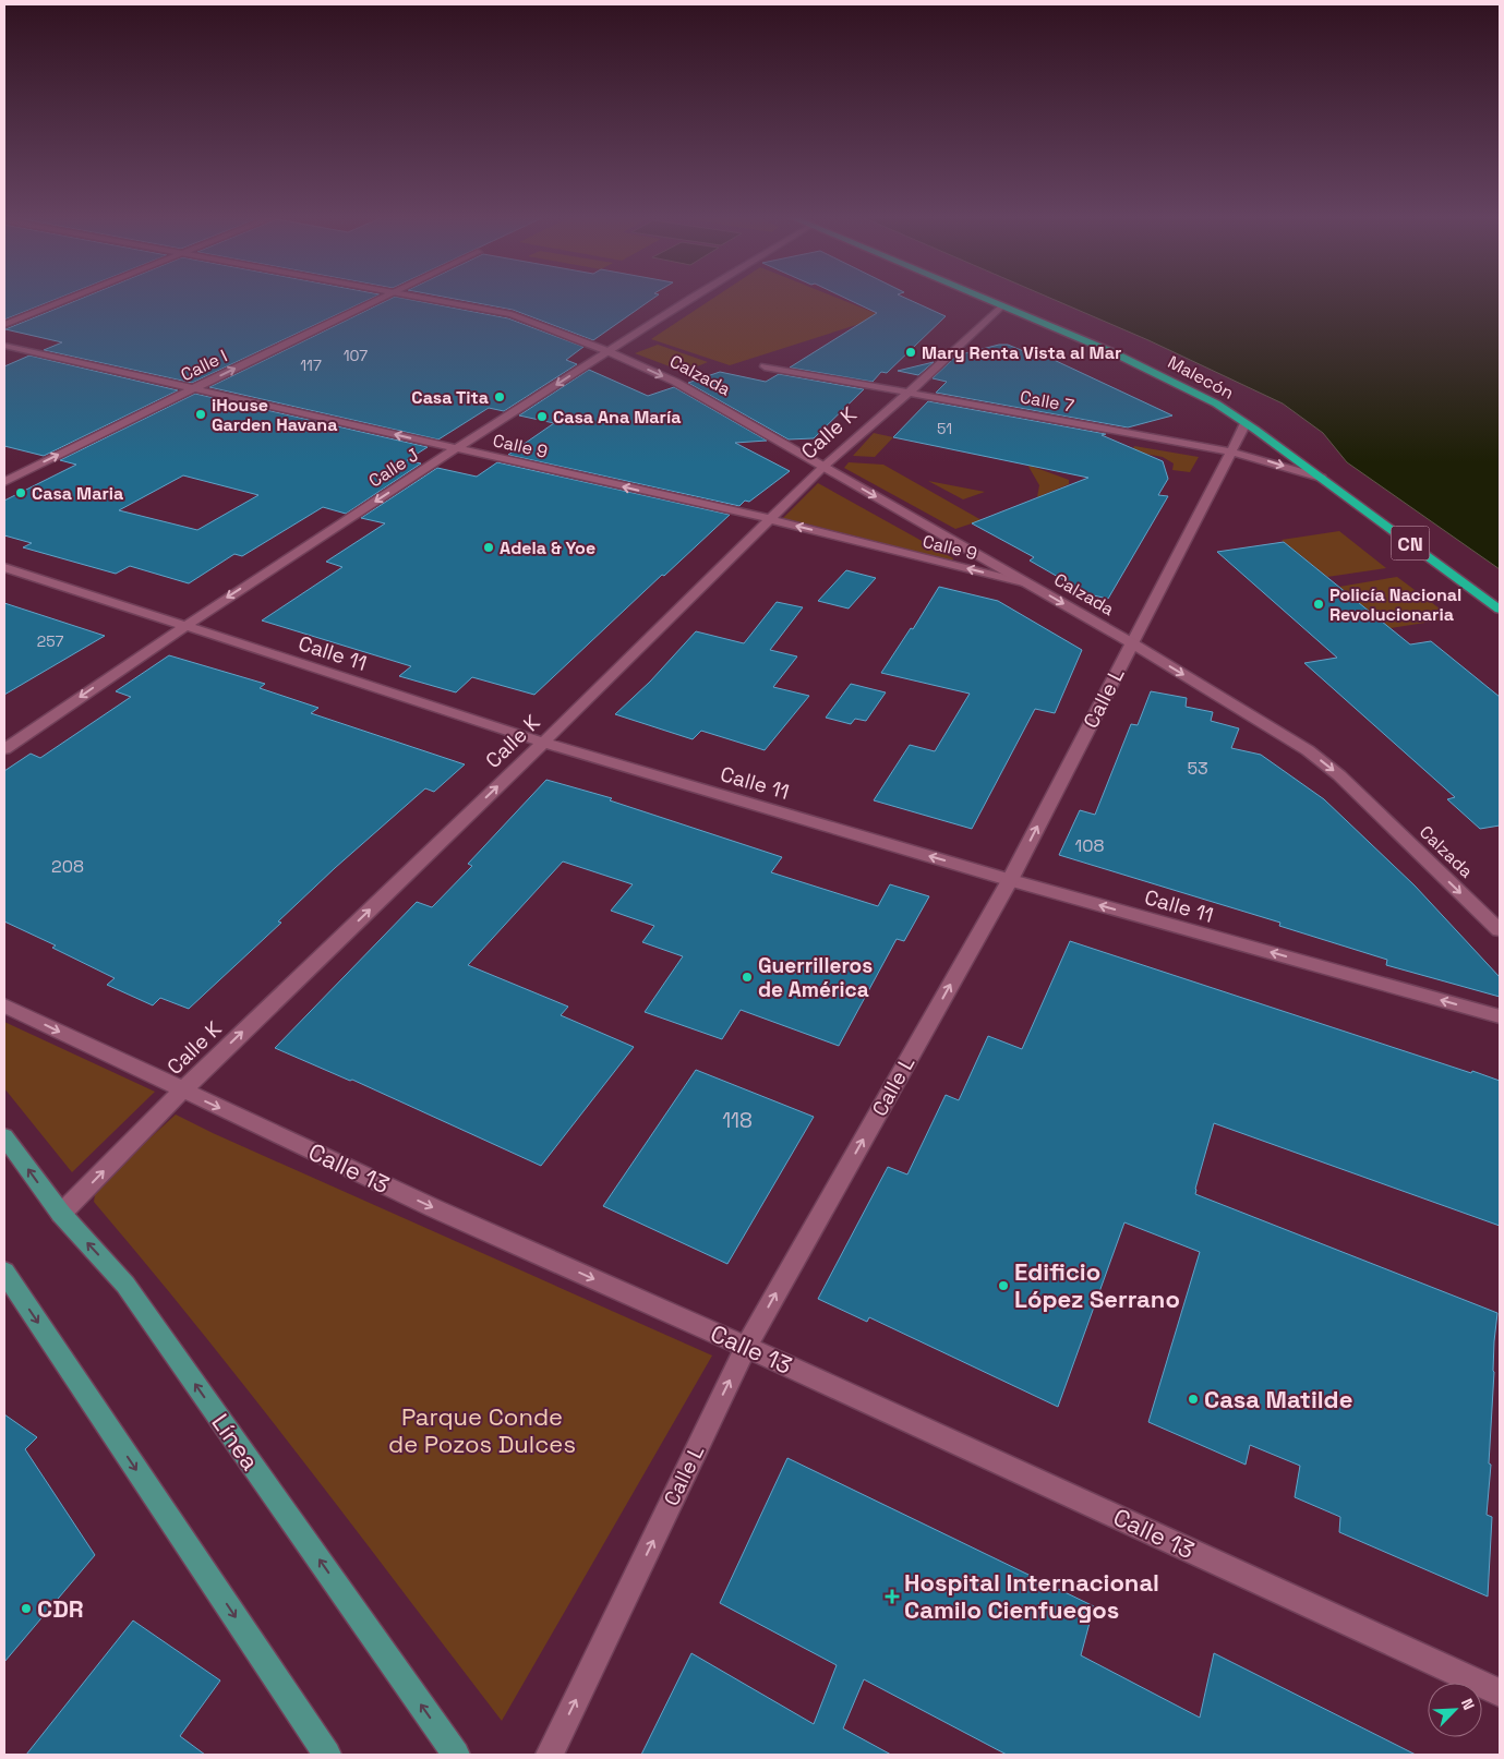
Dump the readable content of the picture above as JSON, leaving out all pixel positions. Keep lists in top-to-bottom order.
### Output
{
  "streets": {
    "highway": ["Malecón", "CN"],
    "main road": ["Línea"],
    "street": [
      "Calle I",
      "Calzada",
      "Calle 7",
      "Calle K",
      "Calle 9",
      "Calle J",
      "Calle 11",
      "Calle L",
      "Calle 13"
    ]
  },
  "crossings": [
    ["Calle I", "Calle 9"],
    ["Calzada", "Calle K"],
    ["Calzada", "Calle 9"],
    ["Calzada", "Calle J"],
    ["Calzada", "Calle L"],
    ["Malecón", "Calle 7"],
    ["Malecón", "Calle K"],
    ["Malecón", "Calle L"],
    ["Calle 7", "Calle K"],
    ["Calle 7", "Calle L"],
    ["Calle K", "Calle 9"],
    ["Calle K", "Calle 11"],
    ["Calle K", "Calle 13"],
    ["Calle K", "Línea"],
    ["Calle 9", "Calle J"],
    ["Calle J", "Calle 11"],
    ["Calle 11", "Calle L"],
    ["Calle L", "Calle 13"]
  ],
  "one_way": [
    "Calle I",
    "Calzada",
    "Calle K",
    "Calle 9",
    "Calle J",
    "Calle 11",
    "Calle L",
    "Calle 13"
  ],
  "parks": ["Parque Conde de Pozos Dulces"],
  "places": {
    "other": [
      "Mary Renta Vista al Mar",
      "Casa Tita",
      "iHouse Garden Havana",
      "Casa Ana María",
      "Casa Maria",
      "Adela & Yoe",
      "Policía Nacional Revolucionaria",
      "Guerrilleros de América",
      "Edificio López Serrano",
      "Casa Matilde",
      "CDR"
    ],
    "health": ["Hospital Internacional Camilo Cienfuegos"]
  },
  "house_numbers": [
    "107",
    "117",
    "51",
    "257",
    "53",
    "108",
    "208",
    "118"
  ],
  "north": "top right"
}
